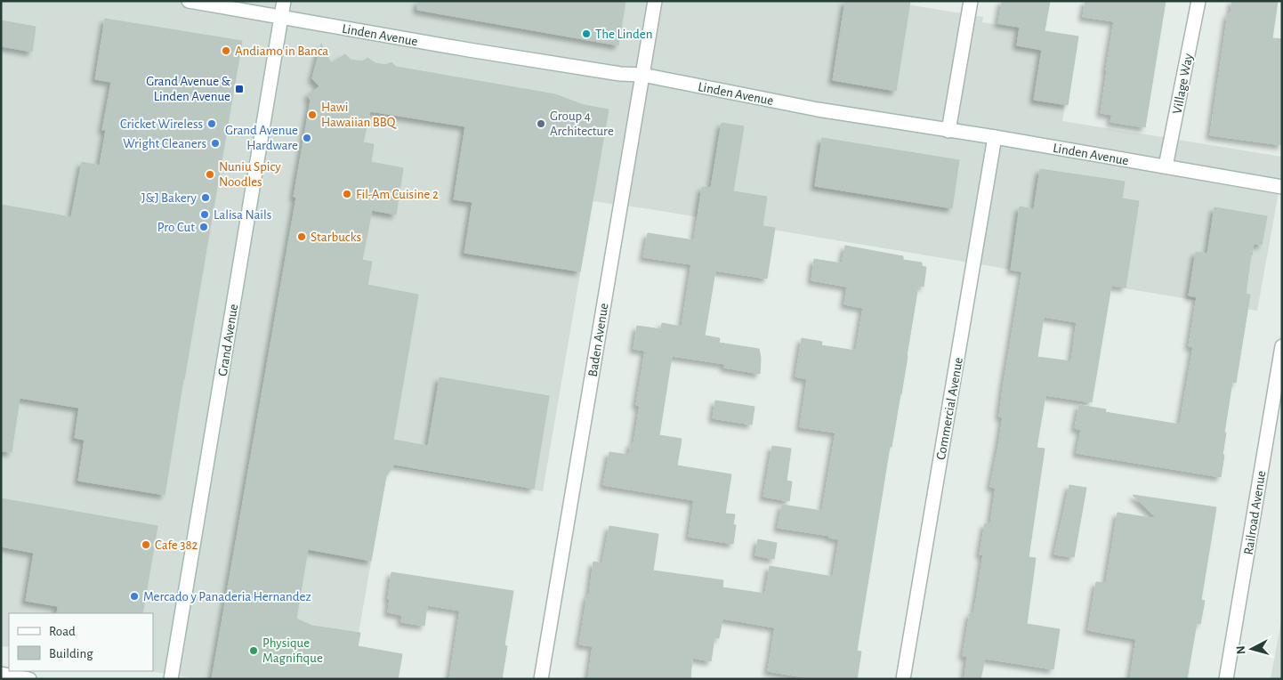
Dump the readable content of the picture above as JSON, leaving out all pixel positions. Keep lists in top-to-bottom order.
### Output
{
  "streets": {
    "street": [
      "Linden Avenue",
      "Village Way",
      "Grand Avenue",
      "Baden Avenue",
      "Commercial Avenue",
      "Railroad Avenue"
    ]
  },
  "crossings": [
    ["Linden Avenue", "Village Way"],
    ["Linden Avenue", "Grand Avenue"],
    ["Linden Avenue", "Baden Avenue"],
    ["Linden Avenue", "Commercial Avenue"]
  ],
  "places": {
    "other": [
      "The Linden",
      "Andiamo in Banca",
      "Hawi Hawaiian BBQ",
      "Cricket Wireless",
      "Group 4 Architecture",
      "Grand Avenue Hardware",
      "Wright Cleaners",
      "Nuniu Spicy Noodles",
      "Fil-Am Cuisine 2",
      "J&J Bakery",
      "Lalisa Nails",
      "Pro Cut",
      "Starbucks",
      "Cafe 382",
      "Mercado y Panaderia Hernandez",
      "Physique Magnifique"
    ],
    "transit": ["Grand Avenue & Linden Avenue"]
  },
  "legend": ["Road", "Building"],
  "north": "left"
}
